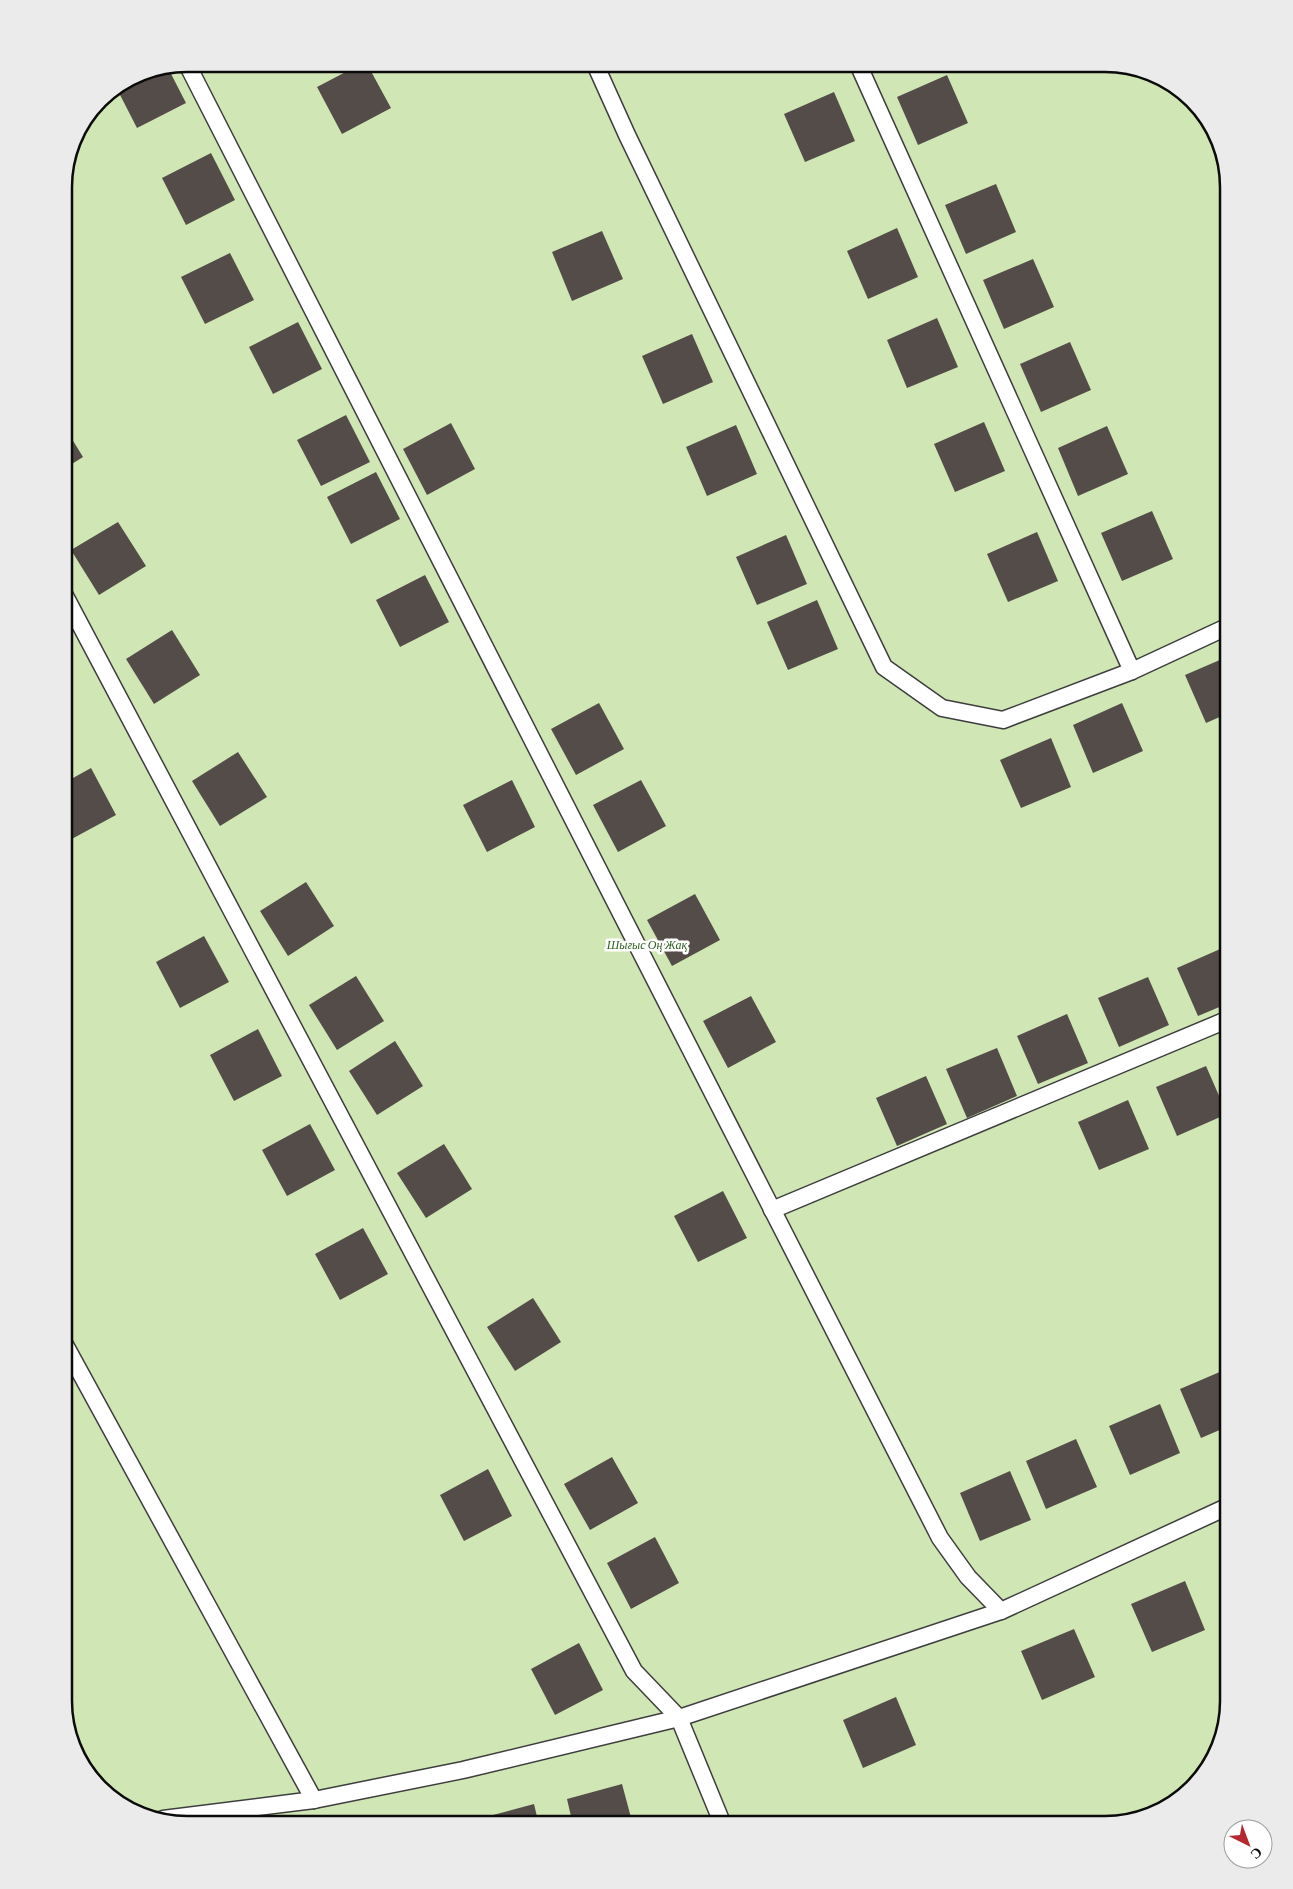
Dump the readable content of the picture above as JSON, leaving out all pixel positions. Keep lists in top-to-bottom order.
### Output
{
  "parks": ["Шығыс Оң Жақ"],
  "north": "bottom right"
}
